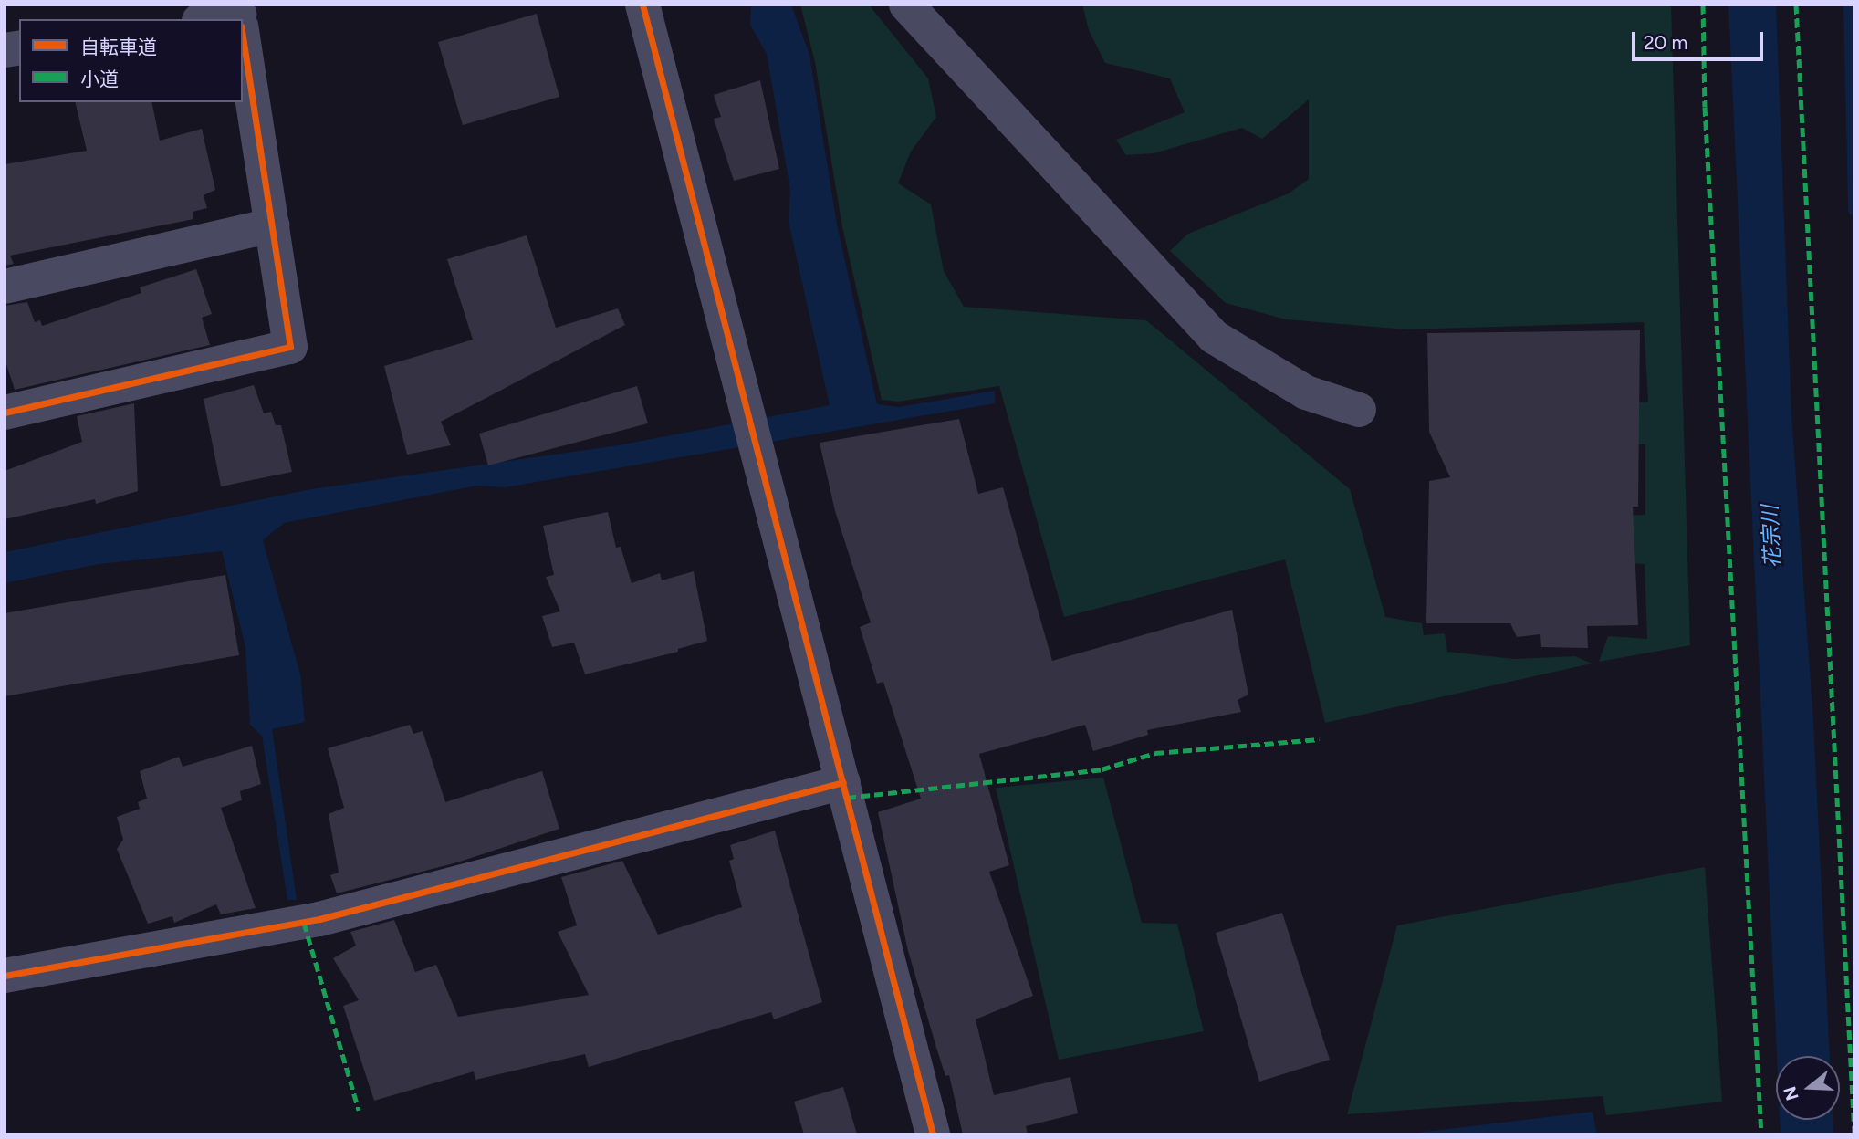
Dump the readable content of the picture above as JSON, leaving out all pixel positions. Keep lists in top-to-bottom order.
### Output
{
  "water": ["花宗川"],
  "legend": ["自転車道", "小道"],
  "scale_bar": "20 m",
  "north": "left"
}
